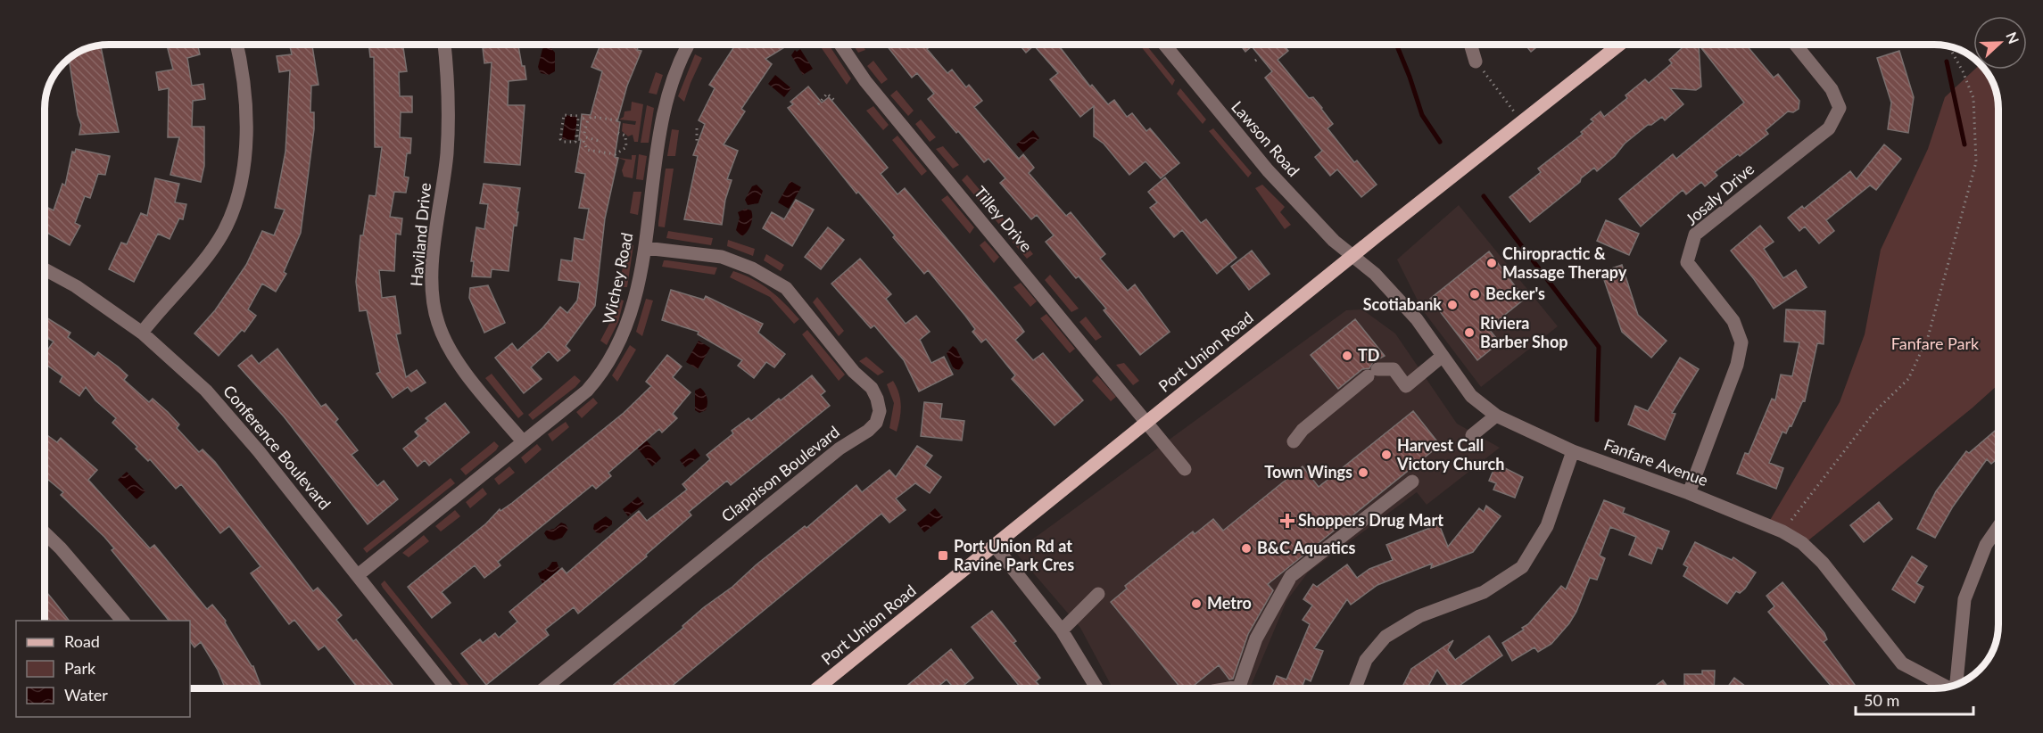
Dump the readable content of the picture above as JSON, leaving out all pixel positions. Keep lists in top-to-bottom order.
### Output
{
  "streets": {
    "main road": ["Port Union Road"],
    "street": [
      "Lawson Road",
      "Josaly Drive",
      "Tilley Drive",
      "Haviland Drive",
      "Wichey Road",
      "Conference Boulevard",
      "Fanfare Avenue",
      "Clappison Boulevard"
    ]
  },
  "crossings": [
    ["Lawson Road", "Port Union Road"],
    ["Lawson Road", "Fanfare Avenue"],
    ["Josaly Drive", "Fanfare Avenue"],
    ["Tilley Drive", "Port Union Road"],
    ["Haviland Drive", "Wichey Road"],
    ["Wichey Road", "Conference Boulevard"],
    ["Wichey Road", "Clappison Boulevard"],
    ["Port Union Road", "Fanfare Avenue"]
  ],
  "parks": ["Fanfare Park"],
  "places": {
    "other": [
      "Chiropractic & Massage Therapy",
      "Becker's",
      "Scotiabank",
      "Riviera Barber Shop",
      "TD",
      "Harvest Call Victory Church",
      "Town Wings",
      "B&C Aquatics",
      "Metro"
    ],
    "health": ["Shoppers Drug Mart"],
    "transit": ["Port Union Rd at Ravine Park Cres"]
  },
  "legend": ["Road", "Park", "Water"],
  "scale_bar": "50 m",
  "north": "right"
}
